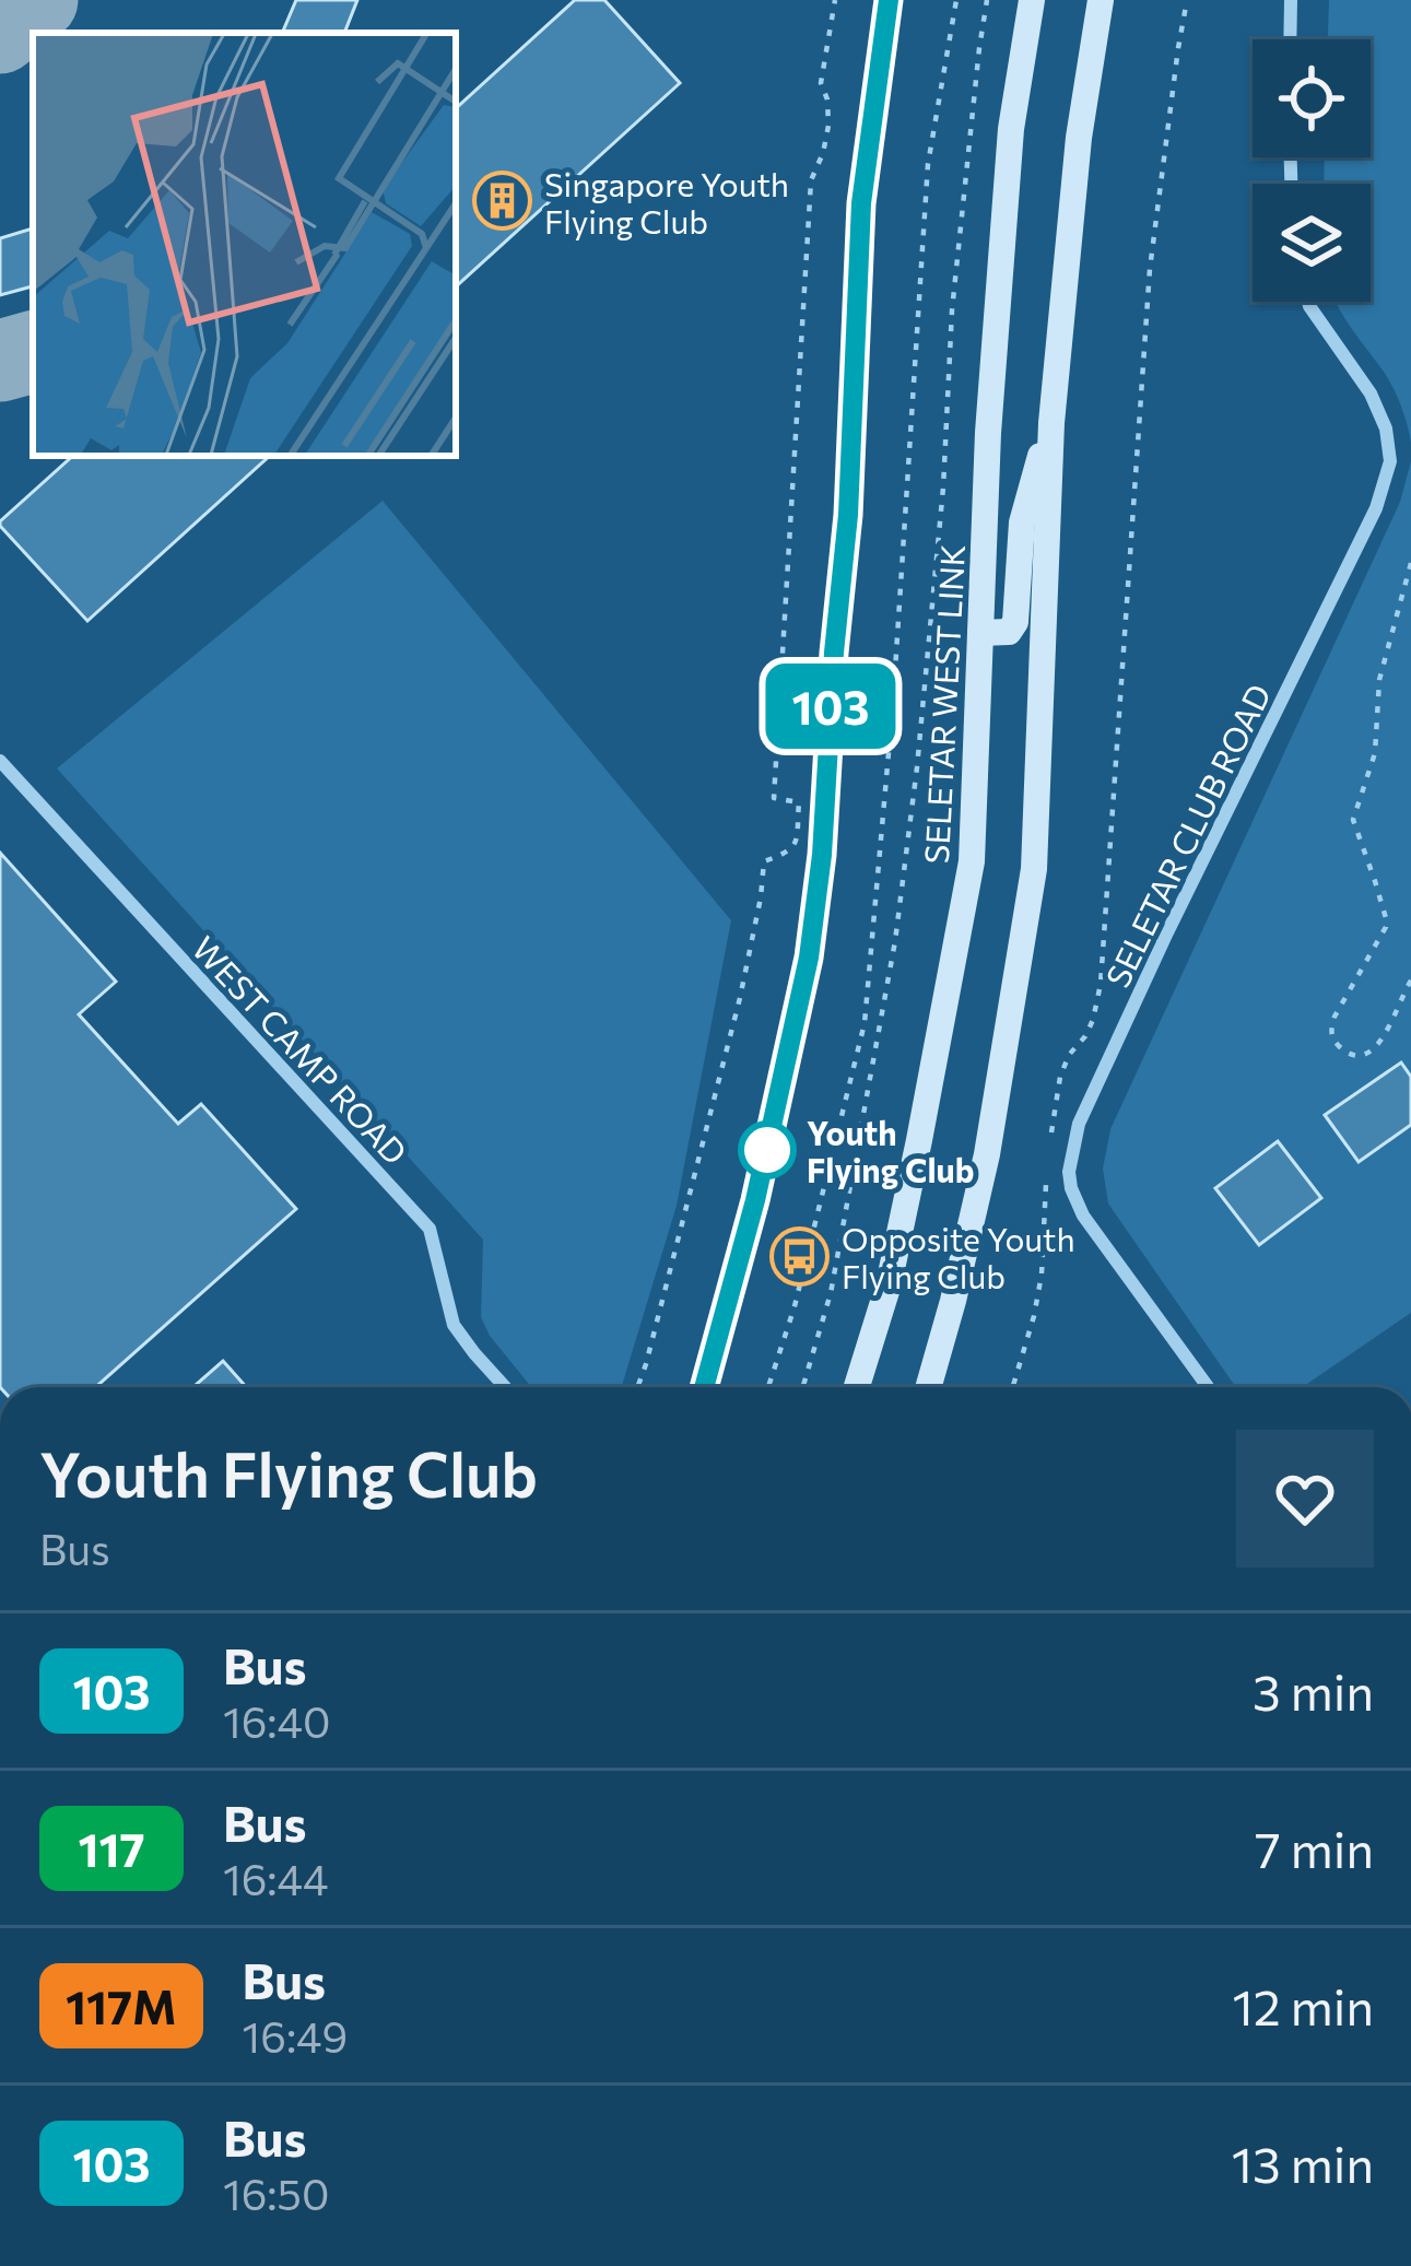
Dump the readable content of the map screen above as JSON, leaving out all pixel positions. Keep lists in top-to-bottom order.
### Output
{
  "streets": {
    "main road": ["SELETAR WEST LINK"],
    "street": ["SELETAR CLUB ROAD", "WEST CAMP ROAD"]
  },
  "places": {
    "building": ["Singapore Youth Flying Club"],
    "other": ["Youth Flying Club"],
    "bus stop": ["Opposite Youth Flying Club"]
  },
  "lines": ["bus line 103"],
  "page": {
    "on_map": "103",
    "heading": ["Youth Flying Club", "Bus"],
    "list": [
      {
        "mark": "103",
        "name": "Bus",
        "note": "16:40",
        "value": "3 min"
      },
      {
        "mark": "117",
        "name": "Bus",
        "note": "16:44",
        "value": "7 min"
      },
      {
        "mark": "117M",
        "name": "Bus",
        "note": "16:49",
        "value": "12 min"
      },
      {
        "mark": "103",
        "name": "Bus",
        "note": "16:50",
        "value": "13 min"
      }
    ]
  }
}
